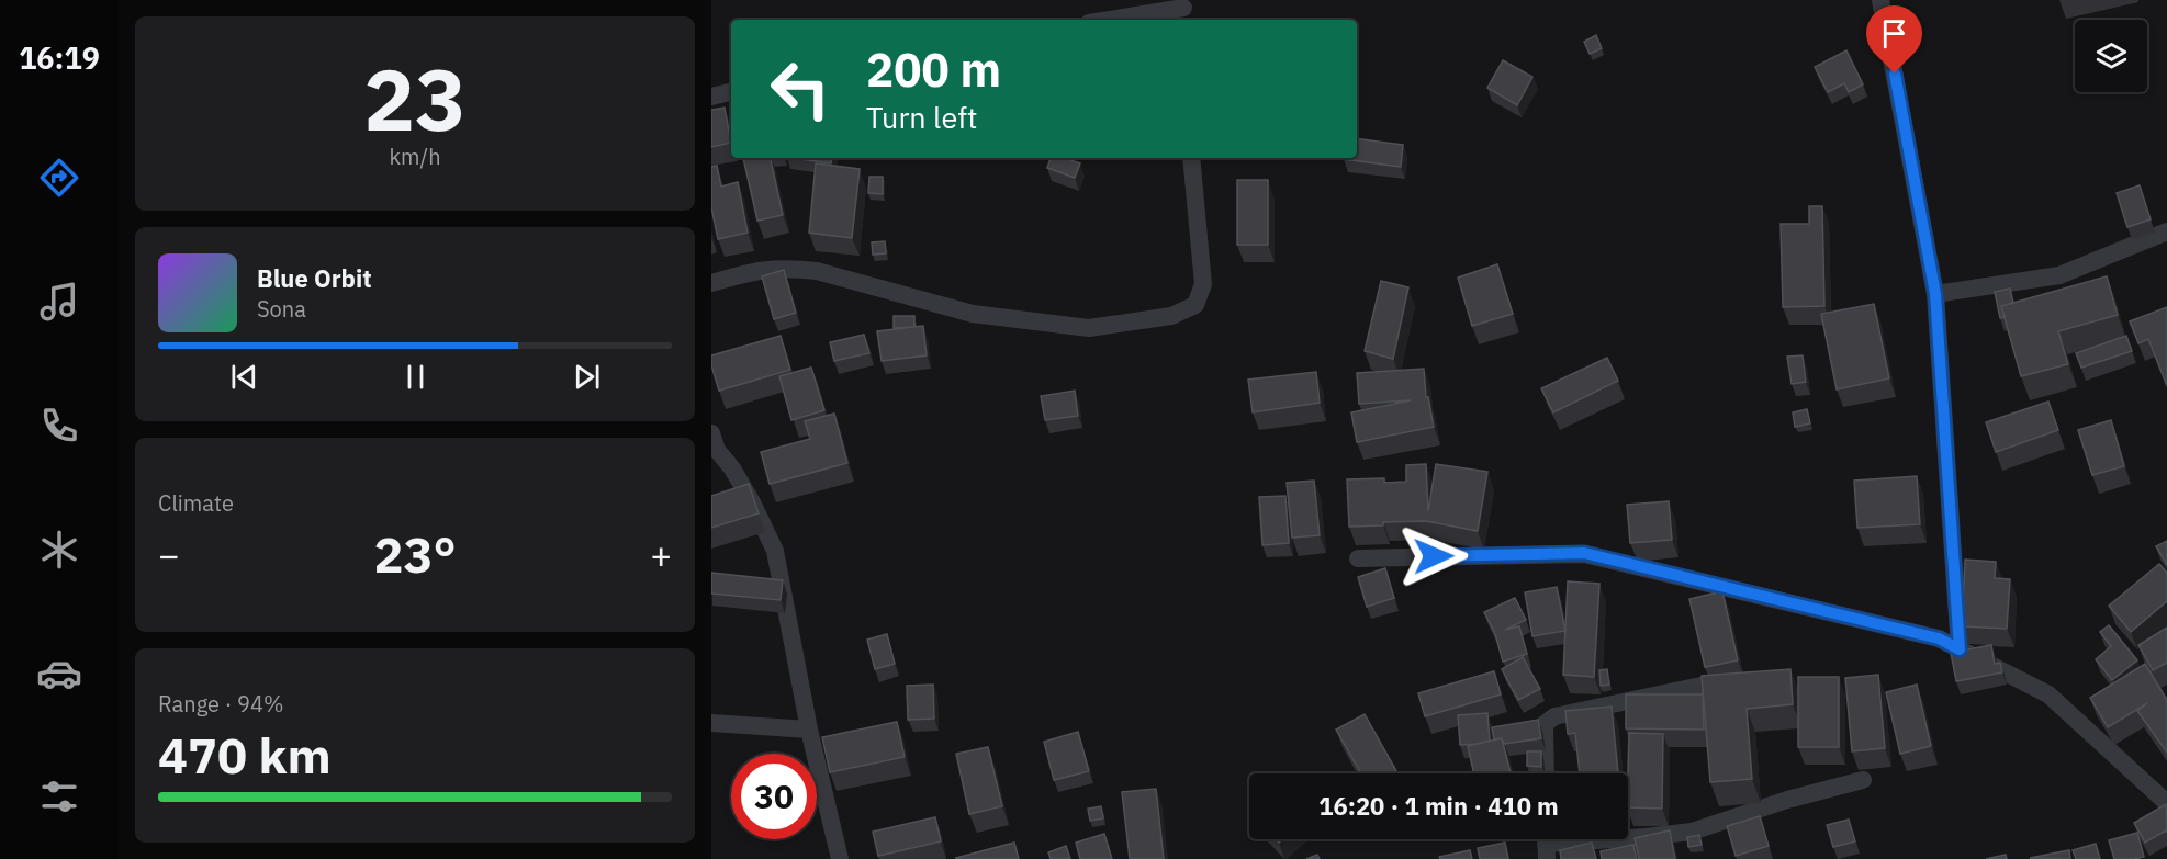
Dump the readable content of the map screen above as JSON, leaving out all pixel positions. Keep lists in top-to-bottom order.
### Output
{
  "page": {
    "tabs": "16:19",
    "tile": [
      ["23", "km/h"],
      "Climate",
      ["Range · 94%", "470 km"]
    ],
    "turn": ["200 m", "Turn left"],
    "song": ["Blue Orbit", "Sona"],
    "heat": ["−", "23°", "+"],
    "limit": "30",
    "trip": "16:20 · 1 min · 410 m"
  }
}
